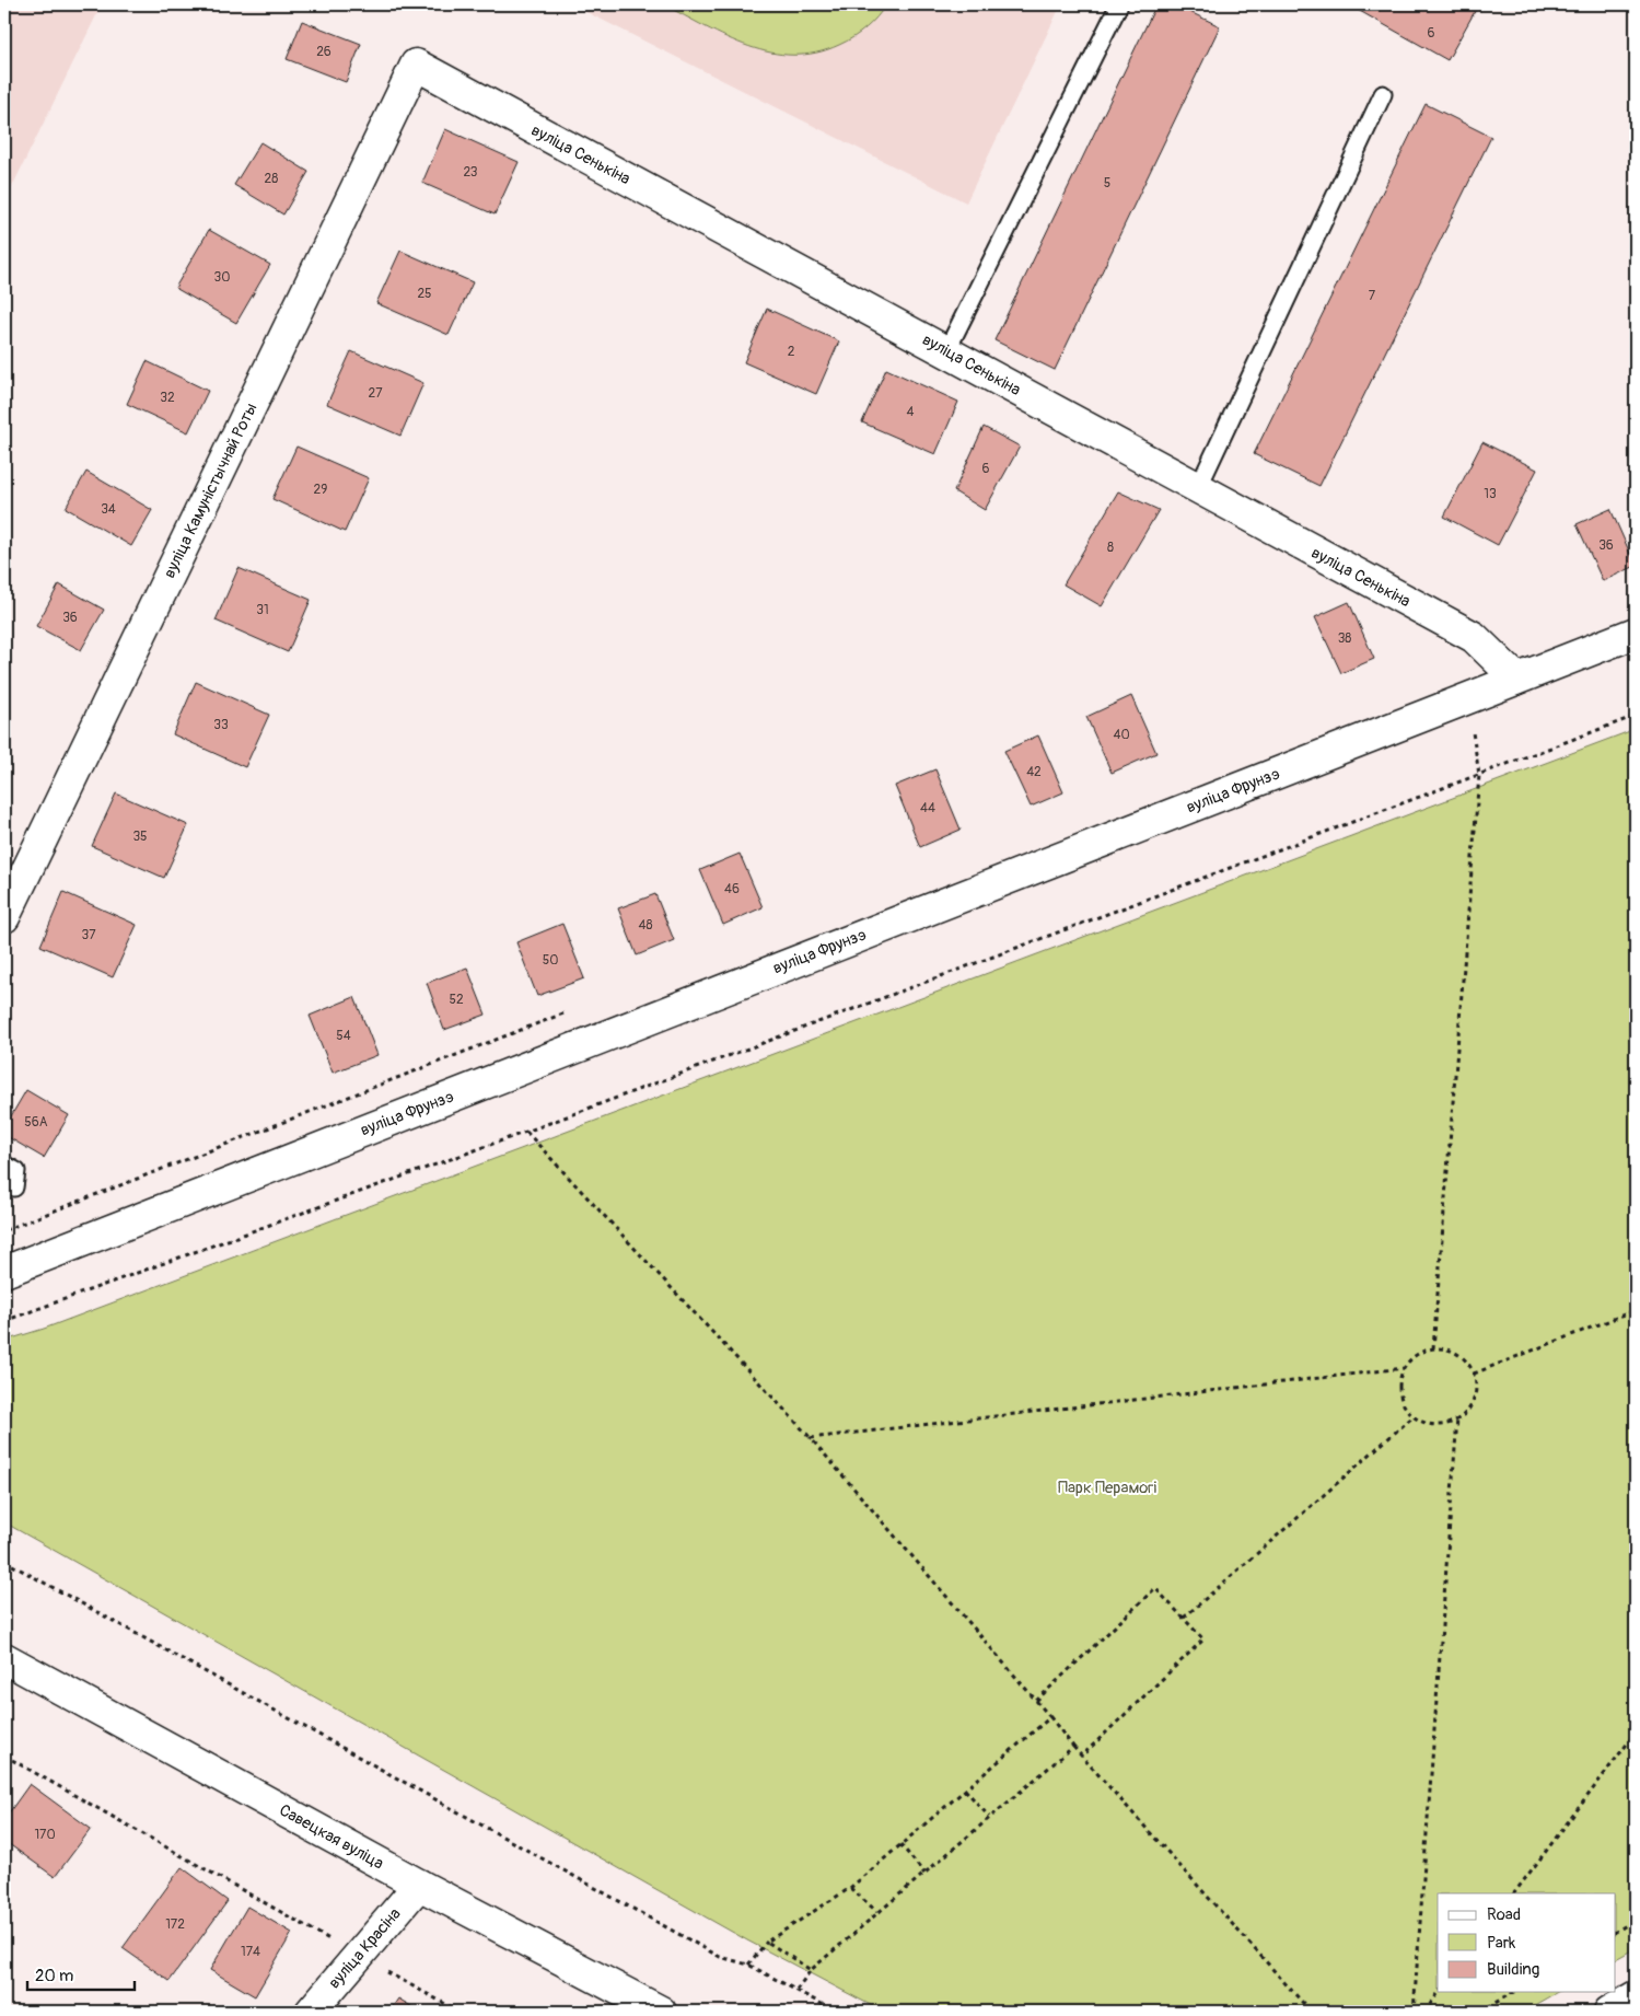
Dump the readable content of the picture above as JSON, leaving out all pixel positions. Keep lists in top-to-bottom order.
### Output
{
  "streets": {
    "street": [
      "вуліца Сенькіна",
      "вуліца Камуністычнай Роты",
      "вуліца Фрунзэ",
      "Савецкая вуліца",
      "вуліца Красіна"
    ]
  },
  "crossings": [
    ["вуліца Сенькіна", "вуліца Камуністычнай Роты"],
    ["вуліца Сенькіна", "вуліца Фрунзэ"],
    ["Савецкая вуліца", "вуліца Красіна"]
  ],
  "parks": ["Парк Перамогі"],
  "house_numbers": [
    "6",
    "26",
    "23",
    "28",
    "5",
    "30",
    "25",
    "7",
    "2",
    "27",
    "32",
    "4",
    "6",
    "29",
    "13",
    "34",
    "36",
    "8",
    "31",
    "36",
    "38",
    "33",
    "40",
    "42",
    "44",
    "35",
    "46",
    "48",
    "37",
    "50",
    "52",
    "54",
    "56А",
    "170",
    "172",
    "174"
  ],
  "legend": ["Road", "Park", "Building"],
  "scale_bar": "20 m"
}
